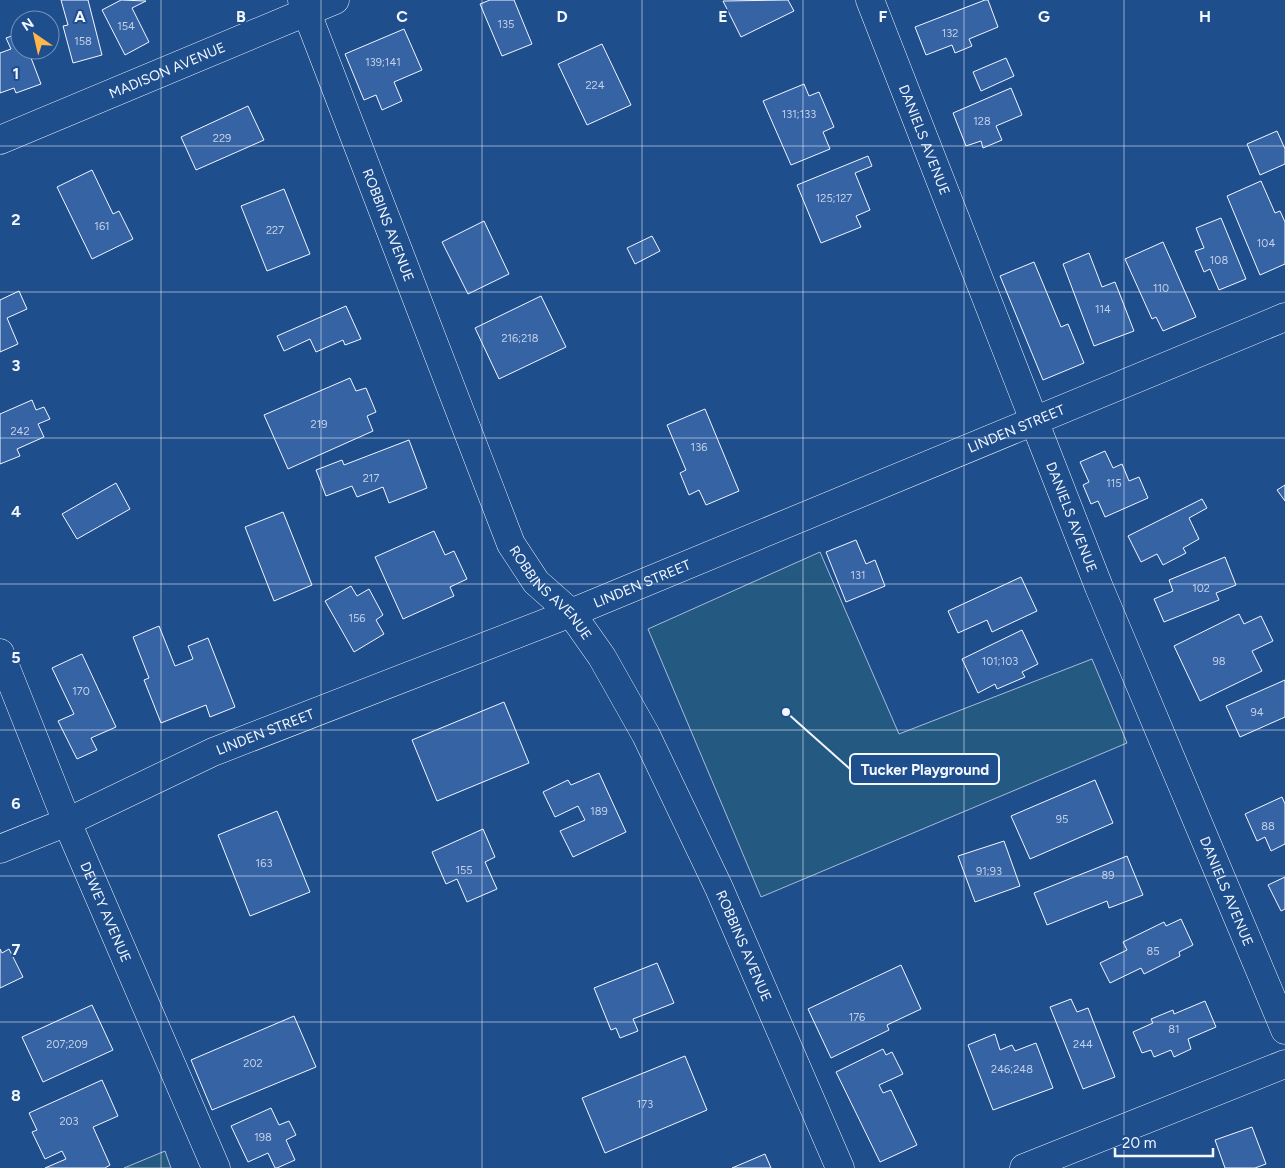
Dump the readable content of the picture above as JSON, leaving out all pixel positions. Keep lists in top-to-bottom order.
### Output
{
  "streets": {
    "street": [
      "MADISON AVENUE",
      "DANIELS AVENUE",
      "ROBBINS AVENUE",
      "LINDEN STREET",
      "DEWEY AVENUE"
    ]
  },
  "crossings": [
    ["MADISON AVENUE", "ROBBINS AVENUE"],
    ["DANIELS AVENUE", "LINDEN STREET"],
    ["ROBBINS AVENUE", "LINDEN STREET"],
    ["LINDEN STREET", "DEWEY AVENUE"]
  ],
  "places": ["Tucker Playground"],
  "house_numbers": [
    "135",
    "154",
    "132",
    "158",
    "139;141",
    "224",
    "131;133",
    "128",
    "229",
    "125;127",
    "161",
    "227",
    "104",
    "108",
    "110",
    "114",
    "216;218",
    "219",
    "242",
    "136",
    "217",
    "115",
    "131",
    "102",
    "156",
    "101;103",
    "98",
    "170",
    "94",
    "189",
    "95",
    "88",
    "163",
    "155",
    "91;93",
    "89",
    "85",
    "176",
    "81",
    "207;209",
    "244",
    "202",
    "246;248",
    "173",
    "203",
    "198"
  ],
  "scale_bar": "20 m",
  "north": "top left",
  "grid": {
    "columns": [
      "A",
      "B",
      "C",
      "D",
      "E",
      "F",
      "G",
      "H"
    ],
    "rows": [
      "1",
      "2",
      "3",
      "4",
      "5",
      "6",
      "7",
      "8"
    ]
  }
}
